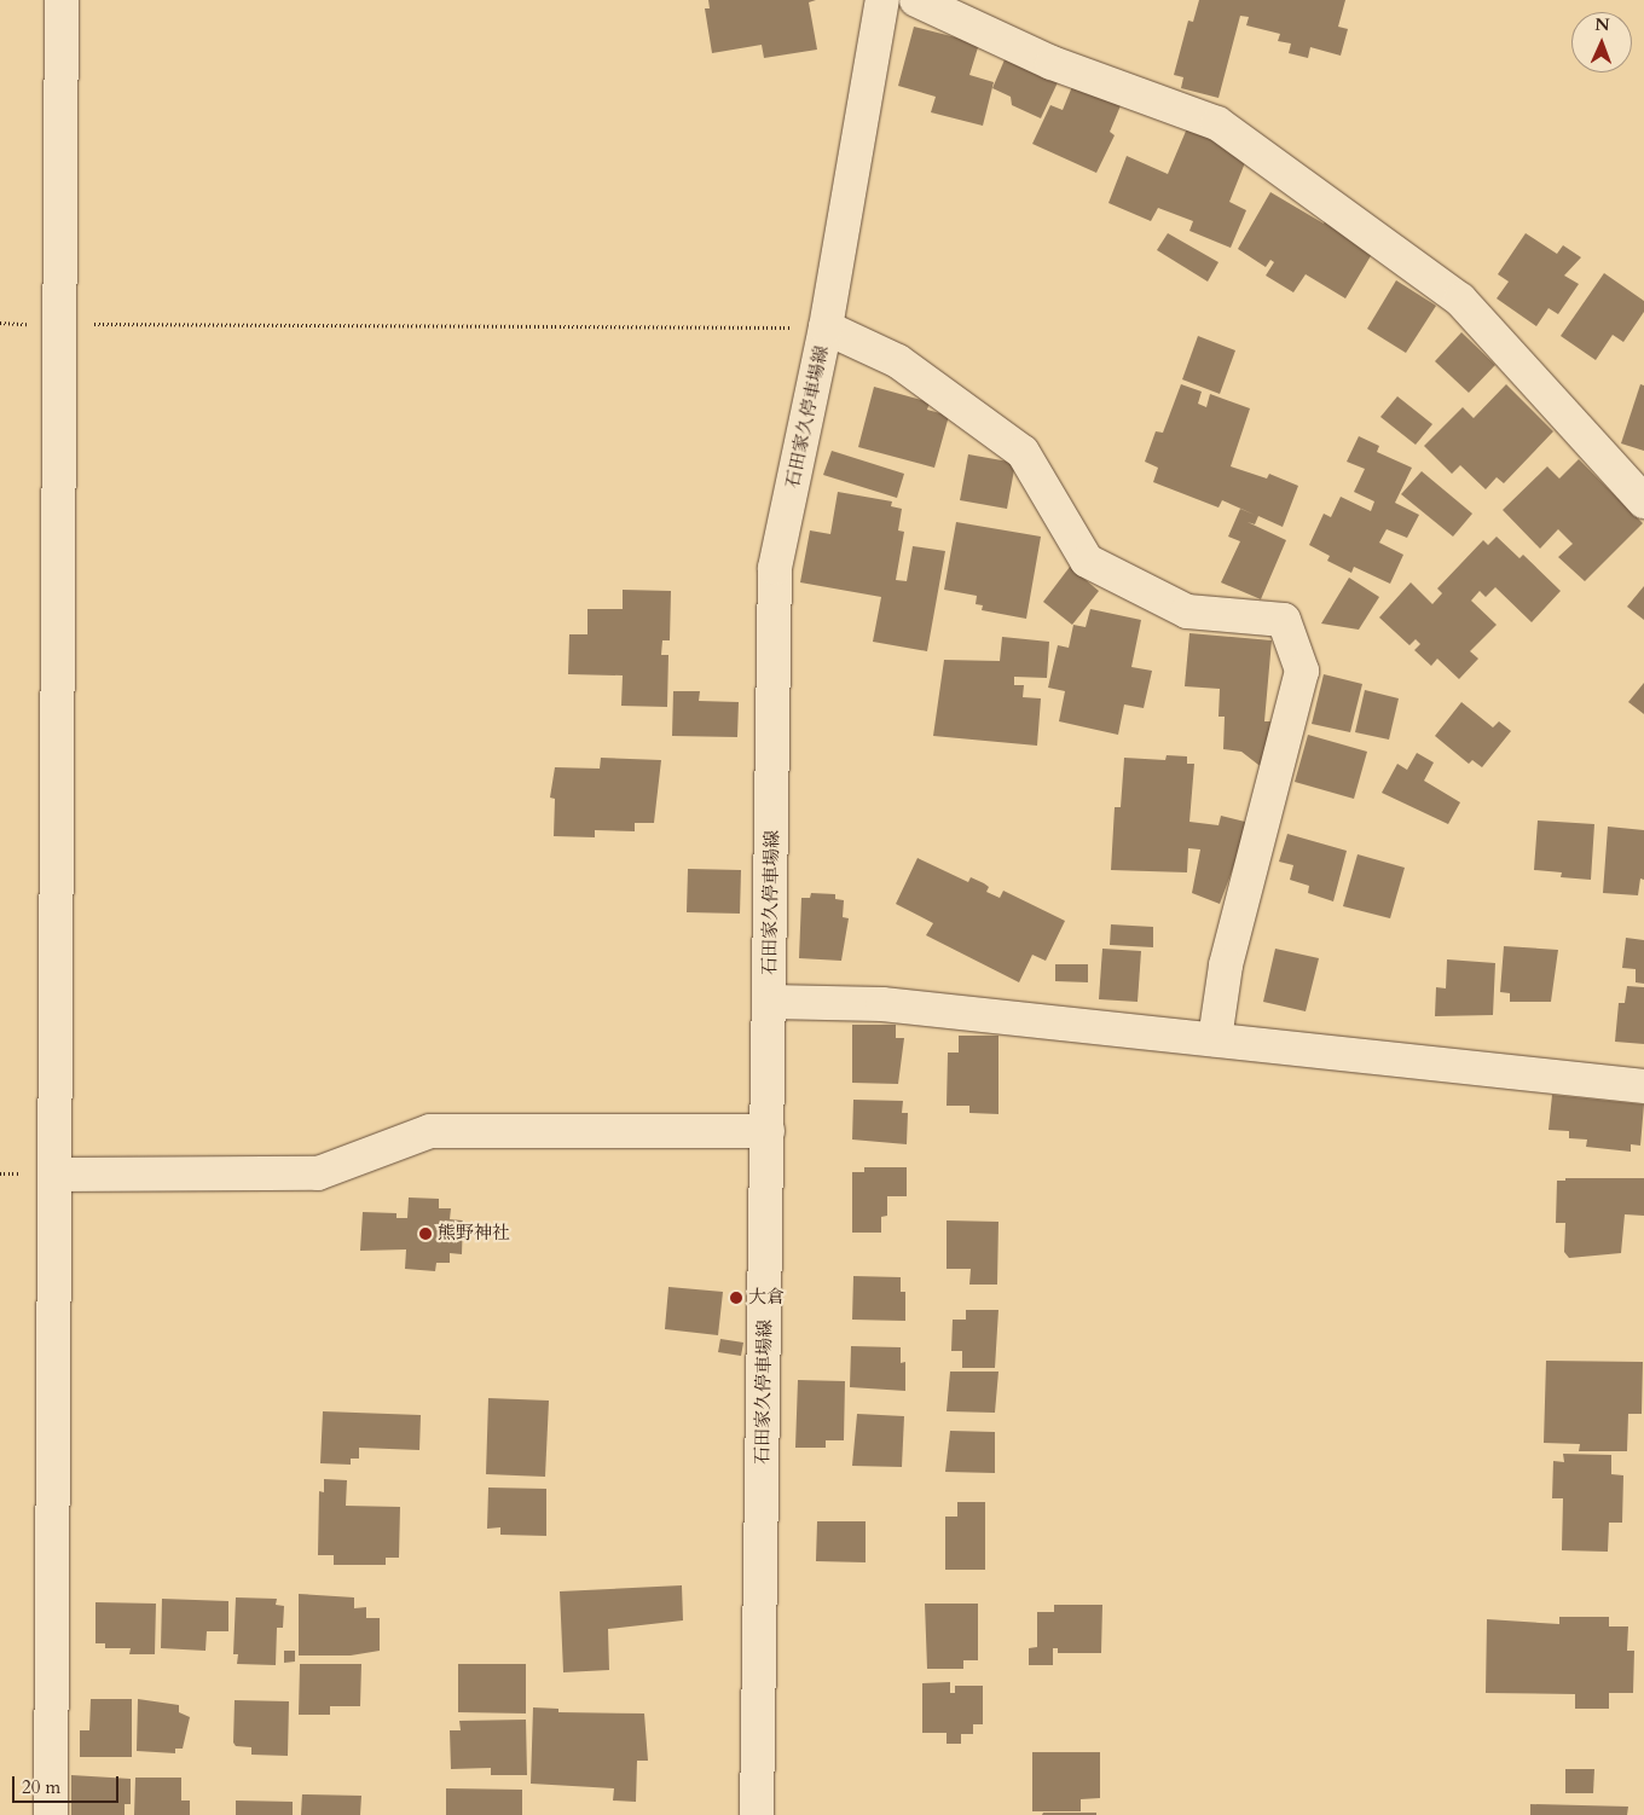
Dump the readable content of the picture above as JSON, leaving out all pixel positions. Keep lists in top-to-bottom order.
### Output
{
  "streets": {
    "street": ["石田家久停車場線"]
  },
  "places": ["熊野神社", "大倉"],
  "scale_bar": "20 m",
  "north": "top"
}
